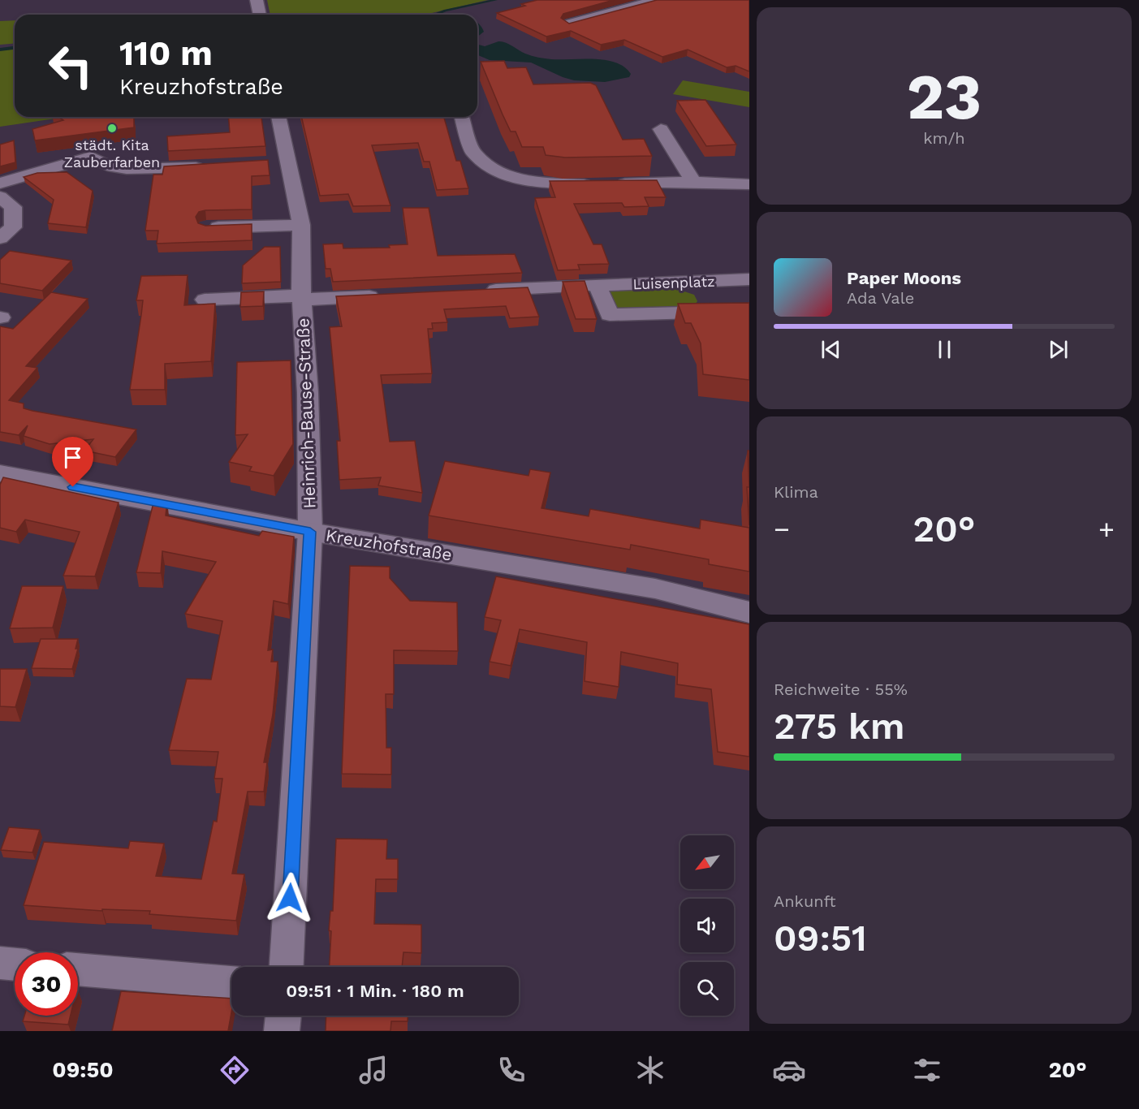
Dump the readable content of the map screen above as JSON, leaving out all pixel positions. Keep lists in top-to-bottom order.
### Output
{
  "streets": {
    "street": ["Luisenplatz", "Heinrich-Bause-Straße", "Kreuzhofstraße"]
  },
  "crossings": [
    ["Heinrich-Bause-Straße", "Kreuzhofstraße"]
  ],
  "places": ["städt. Kita Zauberfarben"],
  "north": "bottom left",
  "page": {
    "tile": [
      ["23", "km/h"],
      "Klima",
      ["Reichweite · 55%", "275 km"],
      ["Ankunft", "09:51"]
    ],
    "turn": ["110 m", "Kreuzhofstraße"],
    "song": ["Paper Moons", "Ada Vale"],
    "heat": ["−", "20°", "+"],
    "limit": "30",
    "trip": "09:51 · 1 Min. · 180 m",
    "tabs": ["09:50", "20°"]
  }
}
